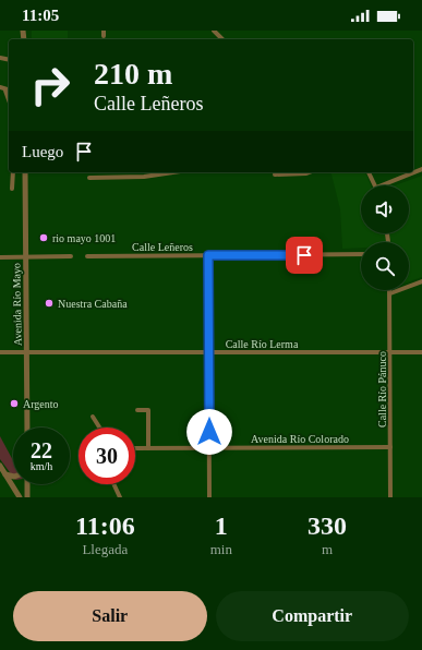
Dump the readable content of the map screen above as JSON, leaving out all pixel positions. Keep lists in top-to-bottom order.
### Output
{
  "streets": {
    "street": [
      "Calle Leñeros",
      "Avenida Río Mayo",
      "Calle Río Lerma",
      "Calle Río Pánuco",
      "Avenida Río Colorado"
    ]
  },
  "crossings": [
    ["Avenida Río Mayo", "Calle Río Lerma"],
    ["Calle Río Lerma", "Calle Río Pánuco"],
    ["Calle Río Pánuco", "Avenida Río Colorado"]
  ],
  "places": ["rio mayo 1001", "Nuestra Cabaña", "Argento"],
  "page": {
    "status": "11:05",
    "turn": ["210 m", "Calle Leñeros"],
    "then": "Luego",
    "speed": "22 km/h",
    "limit": "30",
    "eta": [
      "11:06",
      "Llegada",
      "1",
      "min",
      "330",
      "m"
    ],
    "buttons": ["Salir", "Compartir"]
  }
}
